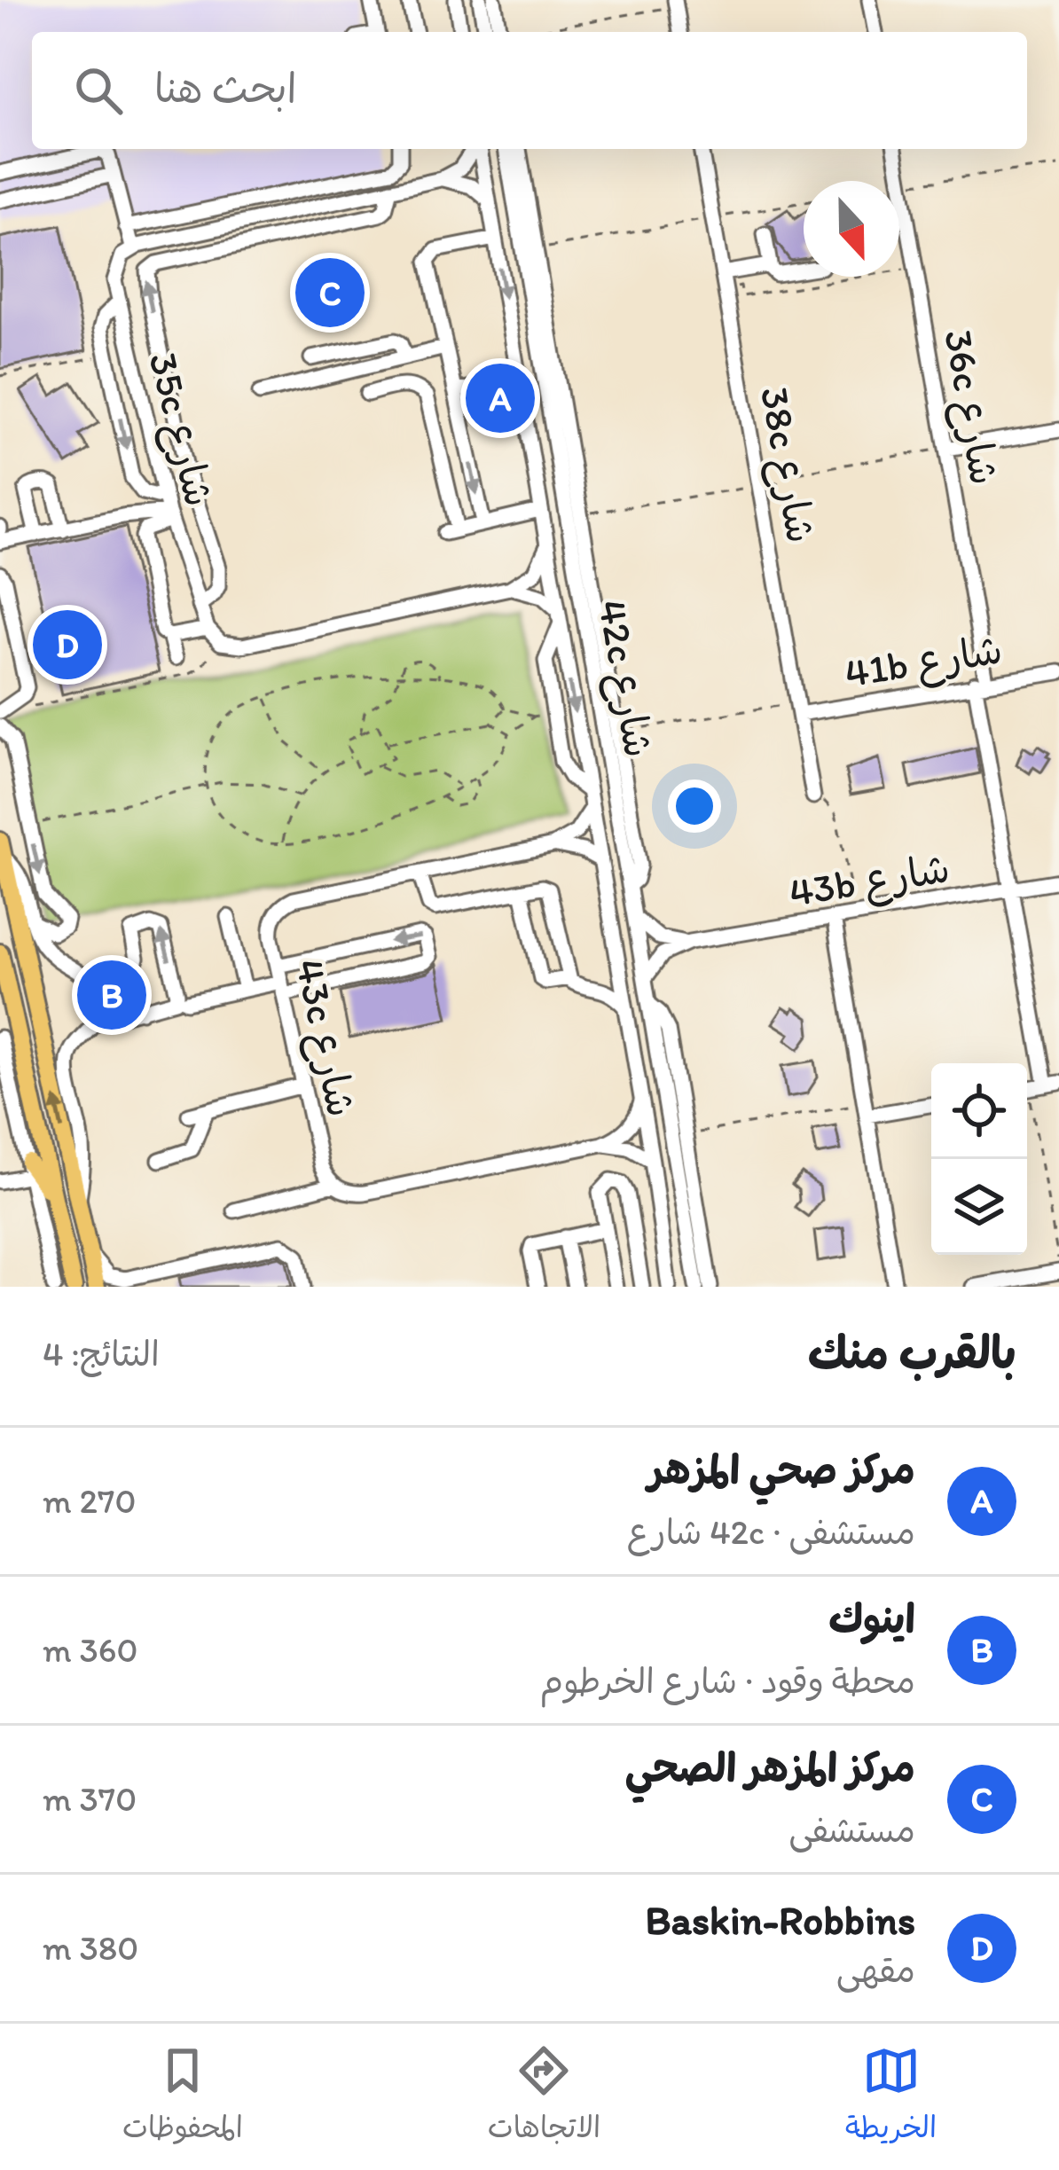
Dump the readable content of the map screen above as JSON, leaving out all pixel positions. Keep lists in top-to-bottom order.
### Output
{
  "streets": {
    "street": [
      "36c شارع",
      "35c شارع",
      "38c شارع",
      "41b شارع",
      "42c شارع",
      "43b شارع",
      "43c شارع"
    ]
  },
  "crossings": [
    ["36c شارع", "41b شارع"],
    ["36c شارع", "43b شارع"],
    ["38c شارع", "41b شارع"],
    ["42c شارع", "43b شارع"],
    ["42c شارع", "43c شارع"]
  ],
  "north": "bottom",
  "page": {
    "search": "ابحث هنا",
    "pins": [
      "C",
      "A",
      "D",
      "B"
    ],
    "heading": ["بالقرب منك", "النتائج: 4"],
    "list": [
      {
        "mark": "A",
        "name": "مركز صحي المزهر",
        "note": "مستشفى · 42c شارع",
        "value": "270 m"
      },
      {
        "mark": "B",
        "name": "اينوك",
        "note": "محطة وقود · شارع الخرطوم",
        "value": "360 m"
      },
      {
        "mark": "C",
        "name": "مركز المزهر الصحي",
        "note": "مستشفى",
        "value": "370 m"
      },
      {
        "mark": "D",
        "name": "Baskin-Robbins",
        "note": "مقهى",
        "value": "380 m"
      }
    ],
    "nav": ["الخريطة", "الاتجاهات", "المحفوظات"]
  }
}
